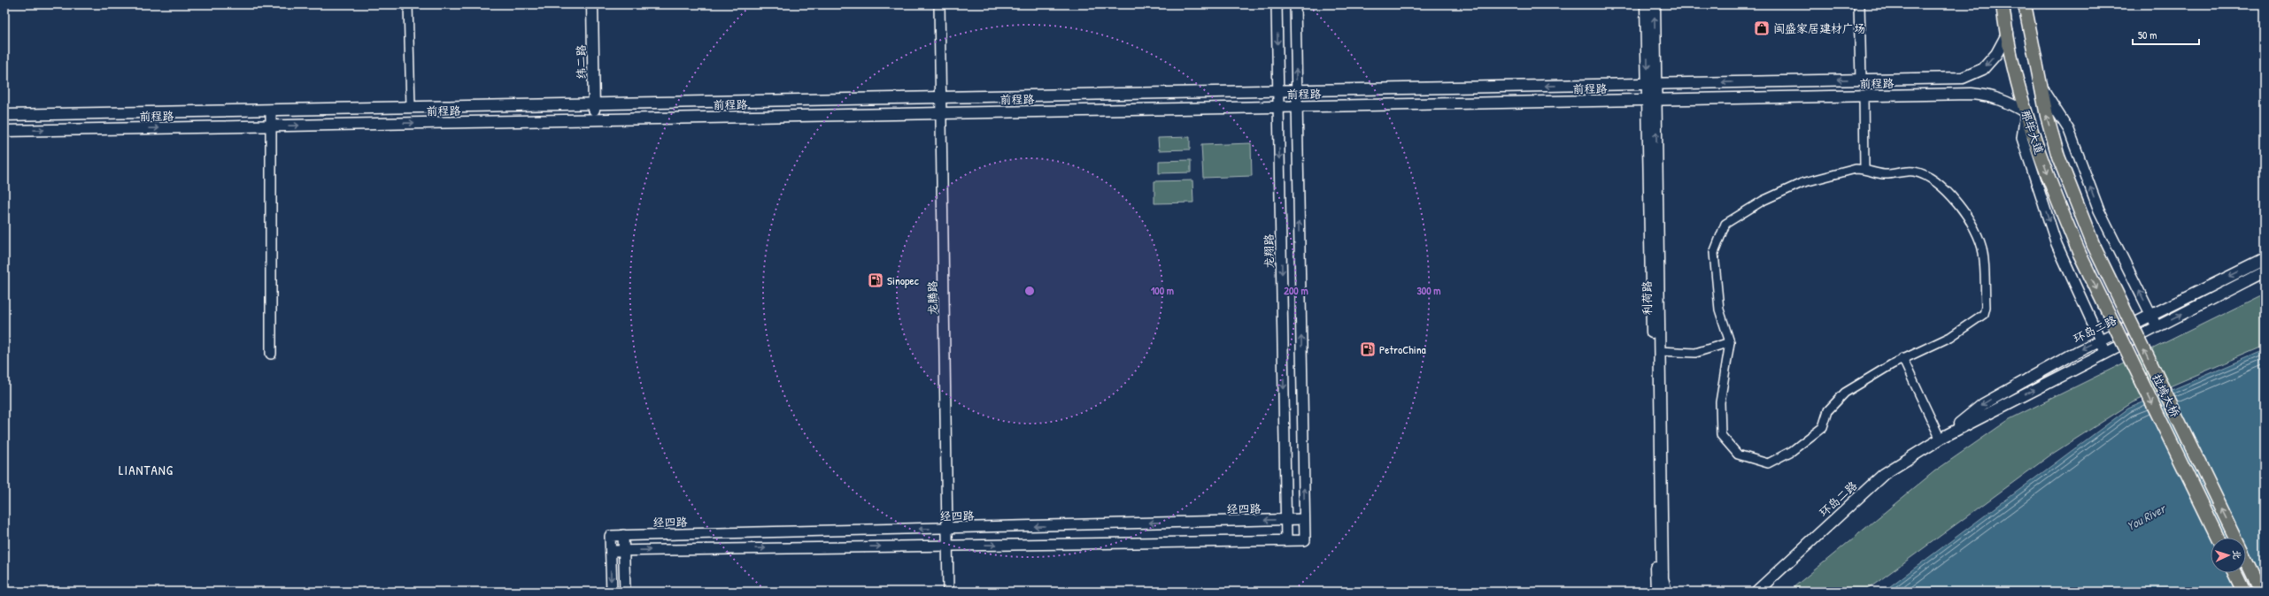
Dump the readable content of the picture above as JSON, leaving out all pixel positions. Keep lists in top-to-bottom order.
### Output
{
  "streets": {
    "main road": [
      "纬二路",
      "前程路",
      "那毕大道",
      "利荷路",
      "环岛二路",
      "拉域大桥"
    ],
    "street": ["龙翔路", "龙腾路", "经四路"]
  },
  "crossings": [
    ["纬二路", "前程路"],
    ["前程路", "那毕大道"],
    ["前程路", "龙翔路"],
    ["前程路", "龙腾路"],
    ["前程路", "利荷路"],
    ["那毕大道", "拉域大桥"],
    ["龙翔路", "经四路"],
    ["龙腾路", "经四路"]
  ],
  "districts": ["LIANTANG"],
  "water": ["You River"],
  "places": {
    "shop": ["闽盛家居建材广场"],
    "fuel station": ["Sinopec", "PetroChina"]
  },
  "scale_bar": "50 m",
  "north": "right",
  "rings": ["100 m", "200 m", "300 m"]
}
